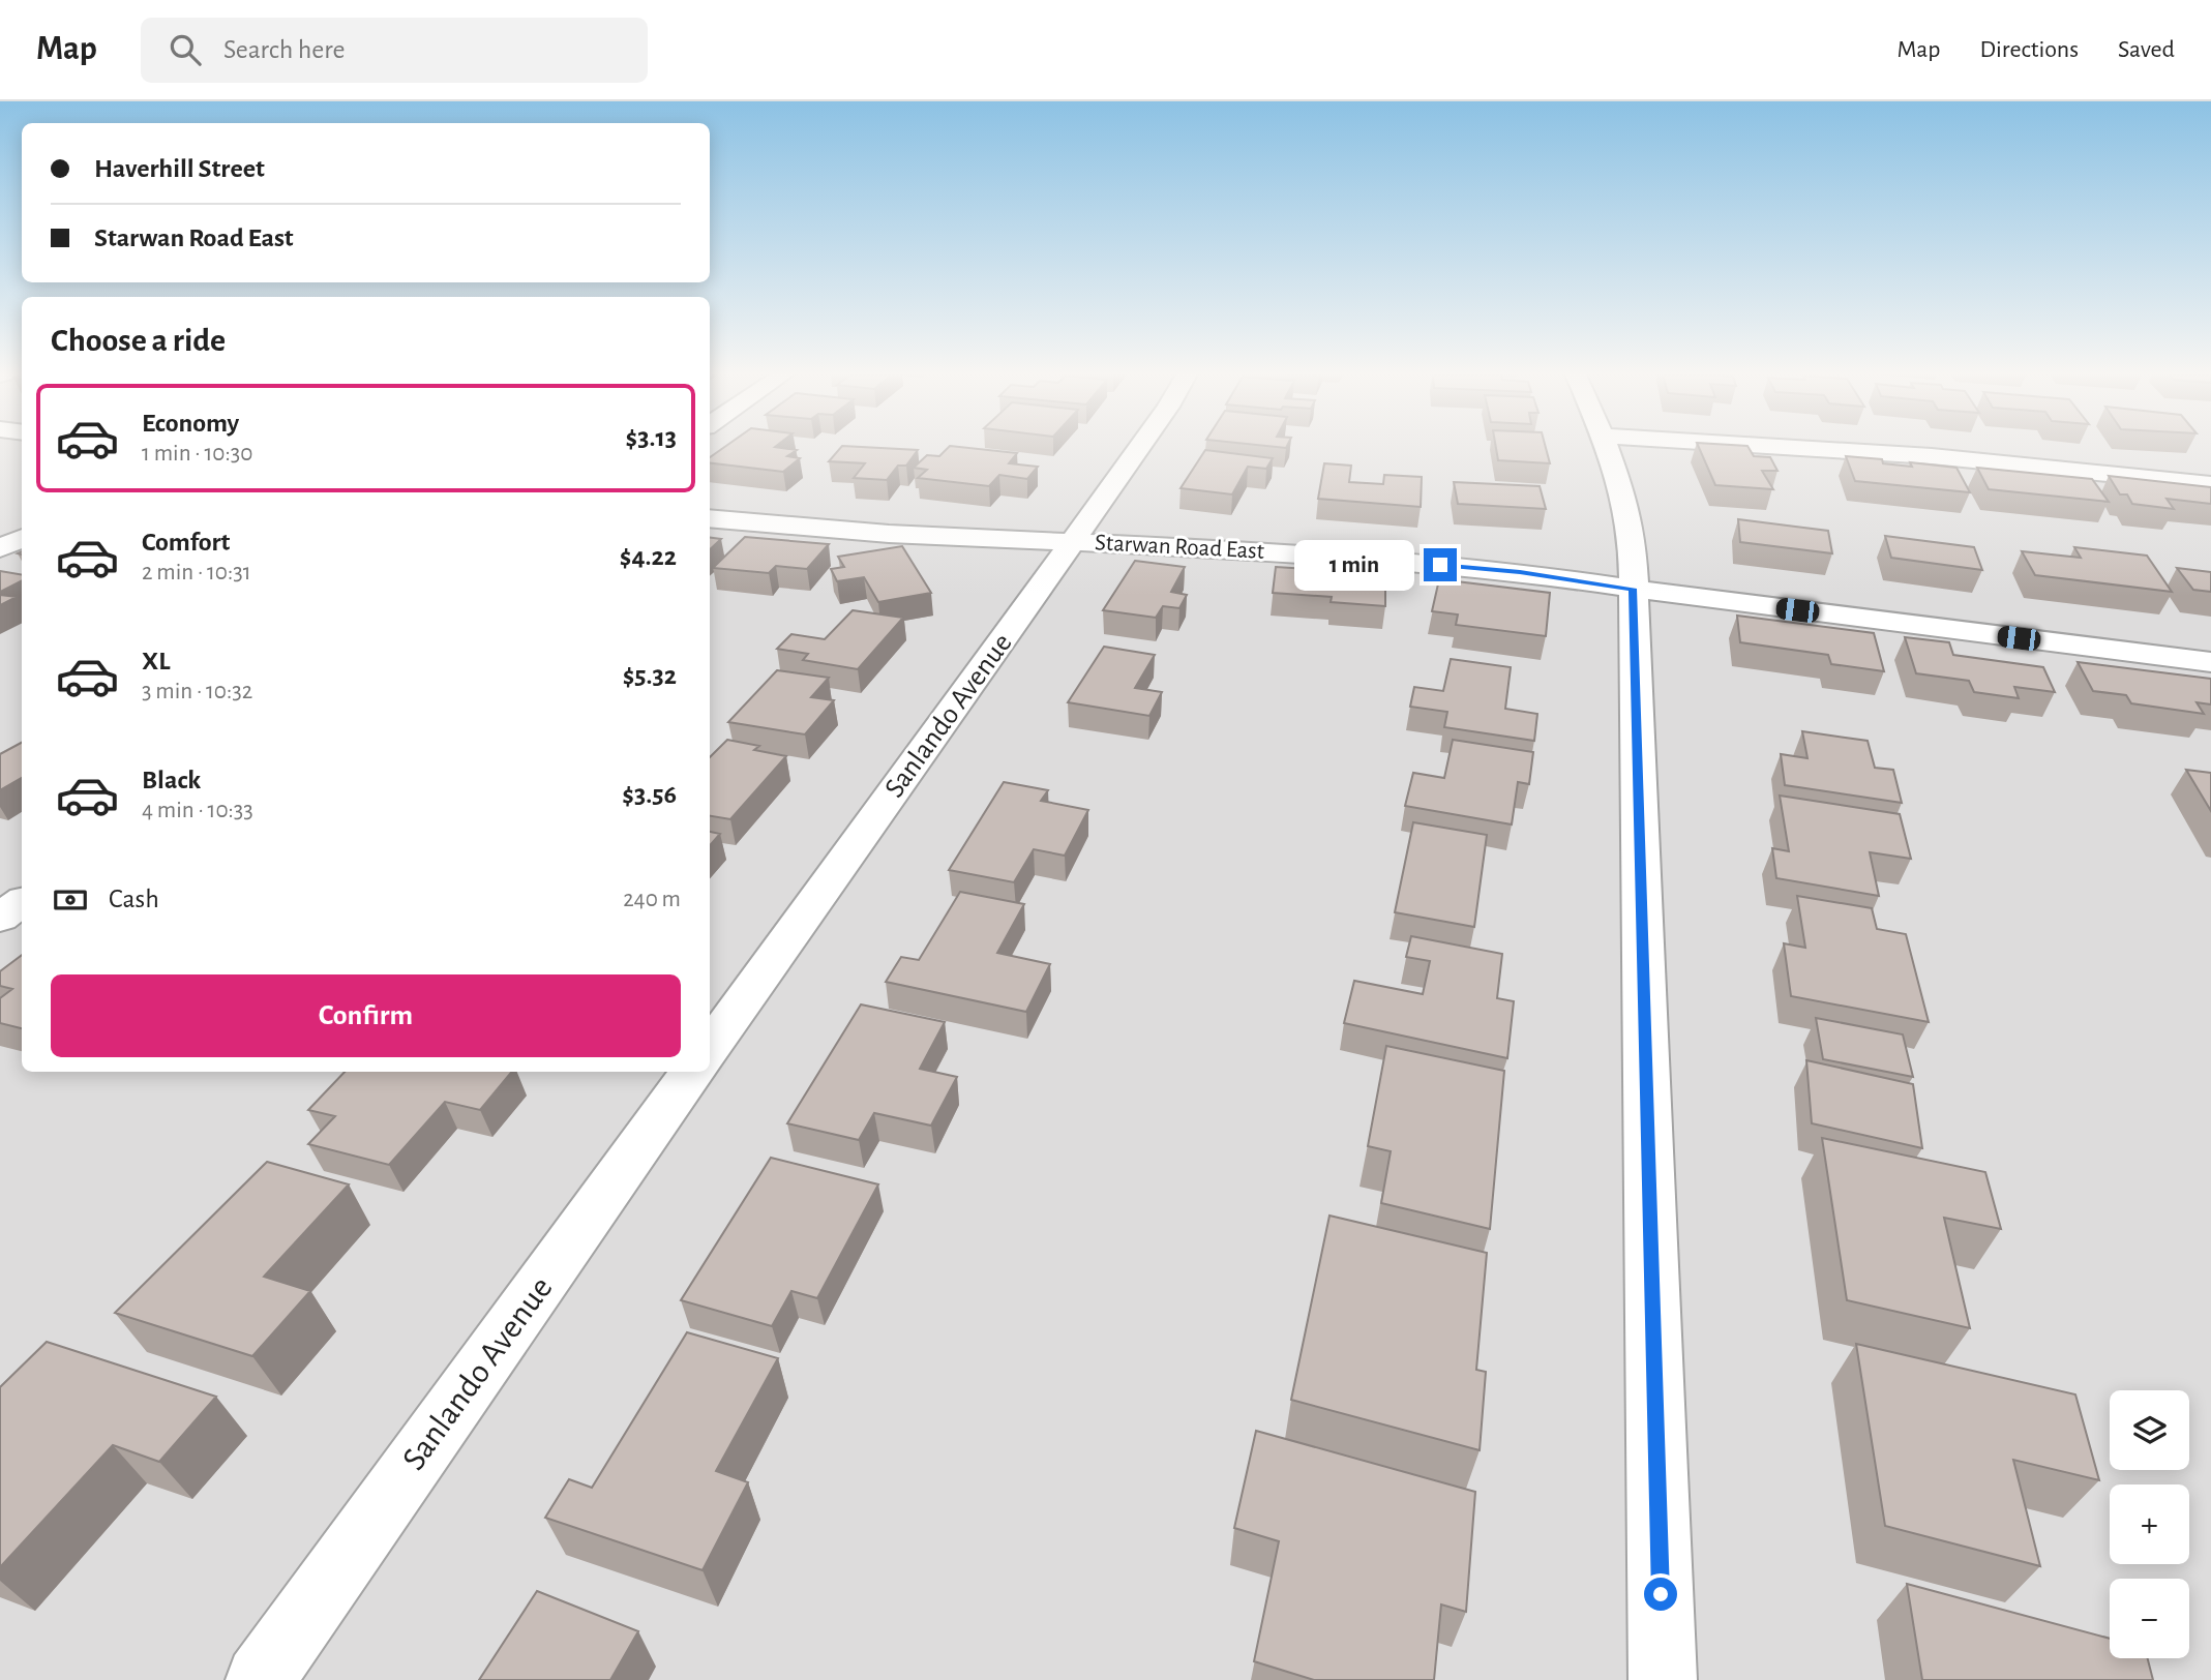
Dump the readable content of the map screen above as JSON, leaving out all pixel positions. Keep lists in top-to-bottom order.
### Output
{
  "streets": {
    "street": ["Starwan Road East", "Sanlando Avenue"]
  },
  "crossings": [
    ["Starwan Road East", "Sanlando Avenue"]
  ],
  "page": {
    "header": "Map",
    "search": "Search here",
    "nav": ["Map", "Directions", "Saved"],
    "banner": ["Haverhill Street", "Starwan Road East"],
    "heading": "Choose a ride",
    "list": [
      {
        "name": "Economy",
        "note": "1 min · 10:30",
        "value": "$3.13"
      },
      {
        "name": "Comfort",
        "note": "2 min · 10:31",
        "value": "$4.22"
      },
      {
        "name": "XL",
        "note": "3 min · 10:32",
        "value": "$5.32"
      },
      {
        "name": "Black",
        "note": "4 min · 10:33",
        "value": "$3.56"
      }
    ],
    "bubble": "1 min",
    "pay": ["Cash", "240 m"],
    "buttons": "Confirm",
    "map_buttons": ["+", "−"]
  }
}
